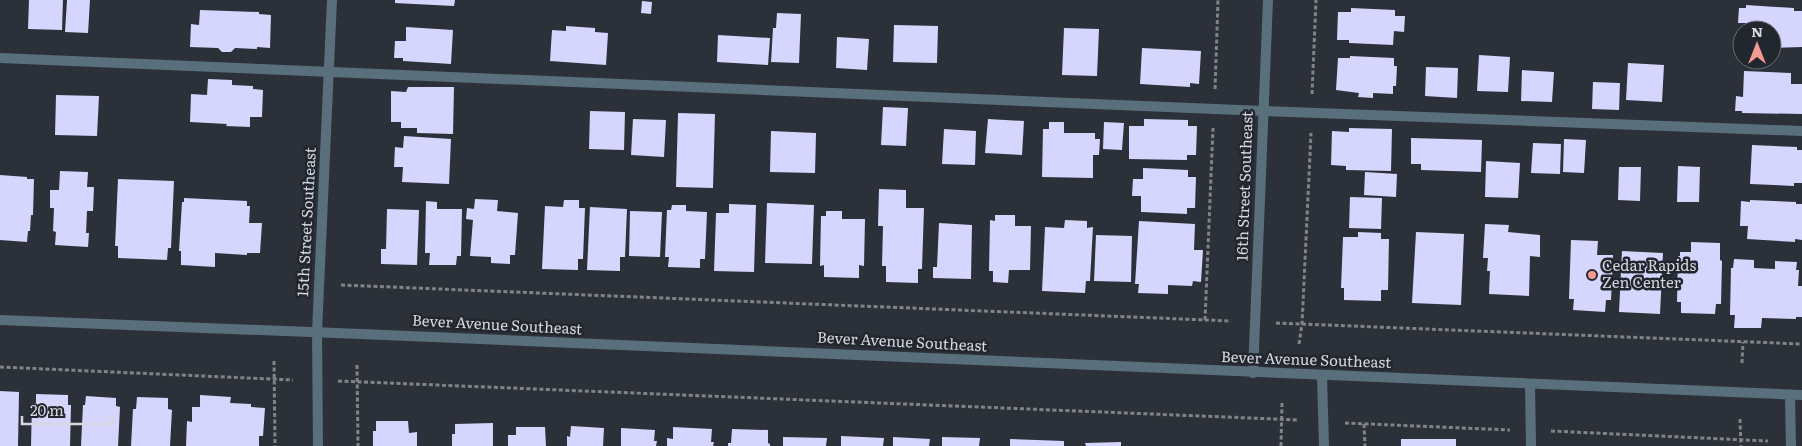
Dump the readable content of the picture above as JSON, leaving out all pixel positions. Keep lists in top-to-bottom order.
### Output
{
  "streets": {
    "street": ["16th Street Southeast", "15th Street Southeast", "Bever Avenue Southeast"]
  },
  "crossings": [
    ["16th Street Southeast", "Bever Avenue Southeast"],
    ["15th Street Southeast", "Bever Avenue Southeast"]
  ],
  "places": ["Cedar Rapids Zen Center"],
  "scale_bar": "20 m",
  "north": "top"
}
